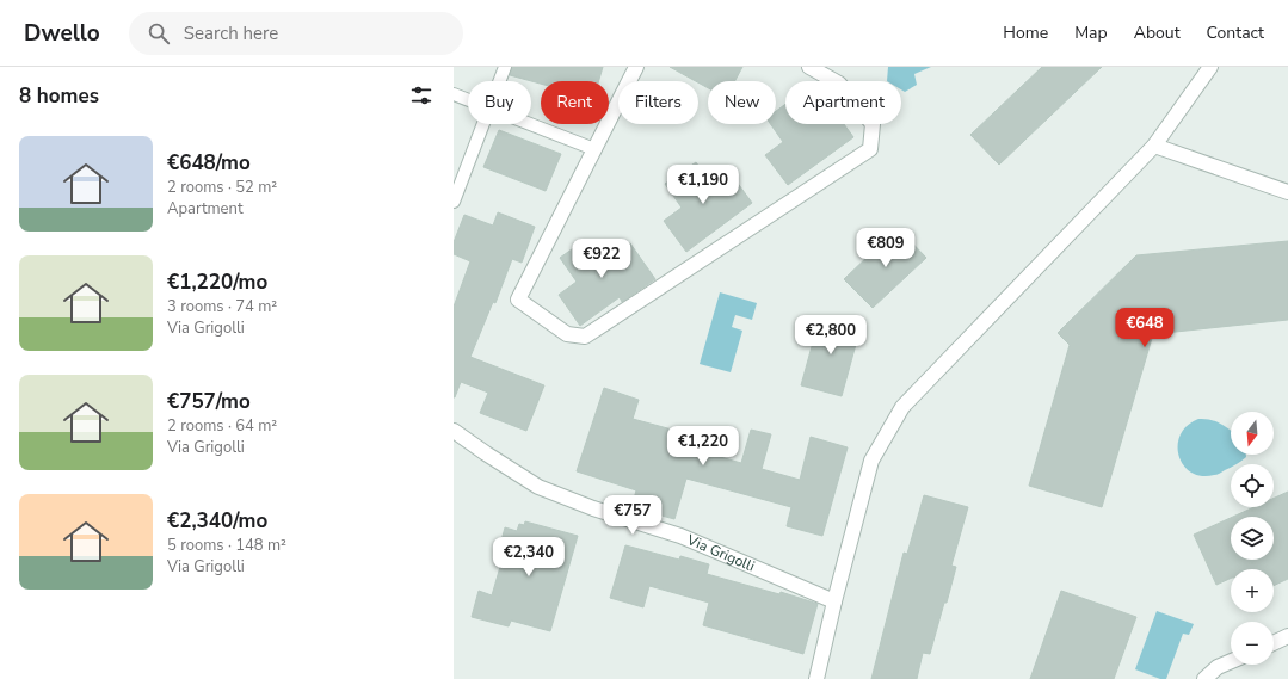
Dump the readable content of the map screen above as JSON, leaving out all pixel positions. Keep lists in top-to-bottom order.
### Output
{
  "streets": {
    "street": ["Via Grigolli"]
  },
  "north": "bottom",
  "page": {
    "header": "Dwello",
    "search": "Search here",
    "nav": [
      "Home",
      "Map",
      "About",
      "Contact"
    ],
    "heading": "8 homes",
    "chip": [
      "Buy",
      "Rent",
      "Filters",
      "New",
      "Apartment"
    ],
    "list": [
      {
        "name": "€648/mo",
        "note": "2 rooms · 52 m² · Apartment"
      },
      {
        "name": "€1,220/mo",
        "note": "3 rooms · 74 m² · Via Grigolli"
      },
      {
        "name": "€757/mo",
        "note": "2 rooms · 64 m² · Via Grigolli"
      },
      {
        "name": "€2,340/mo",
        "note": "5 rooms · 148 m² · Via Grigolli"
      }
    ],
    "price": [
      "€1,190",
      "€809",
      "€922",
      "€648",
      "€2,800",
      "€1,220",
      "€757",
      "€2,340"
    ],
    "map_buttons": ["+", "−"]
  }
}
